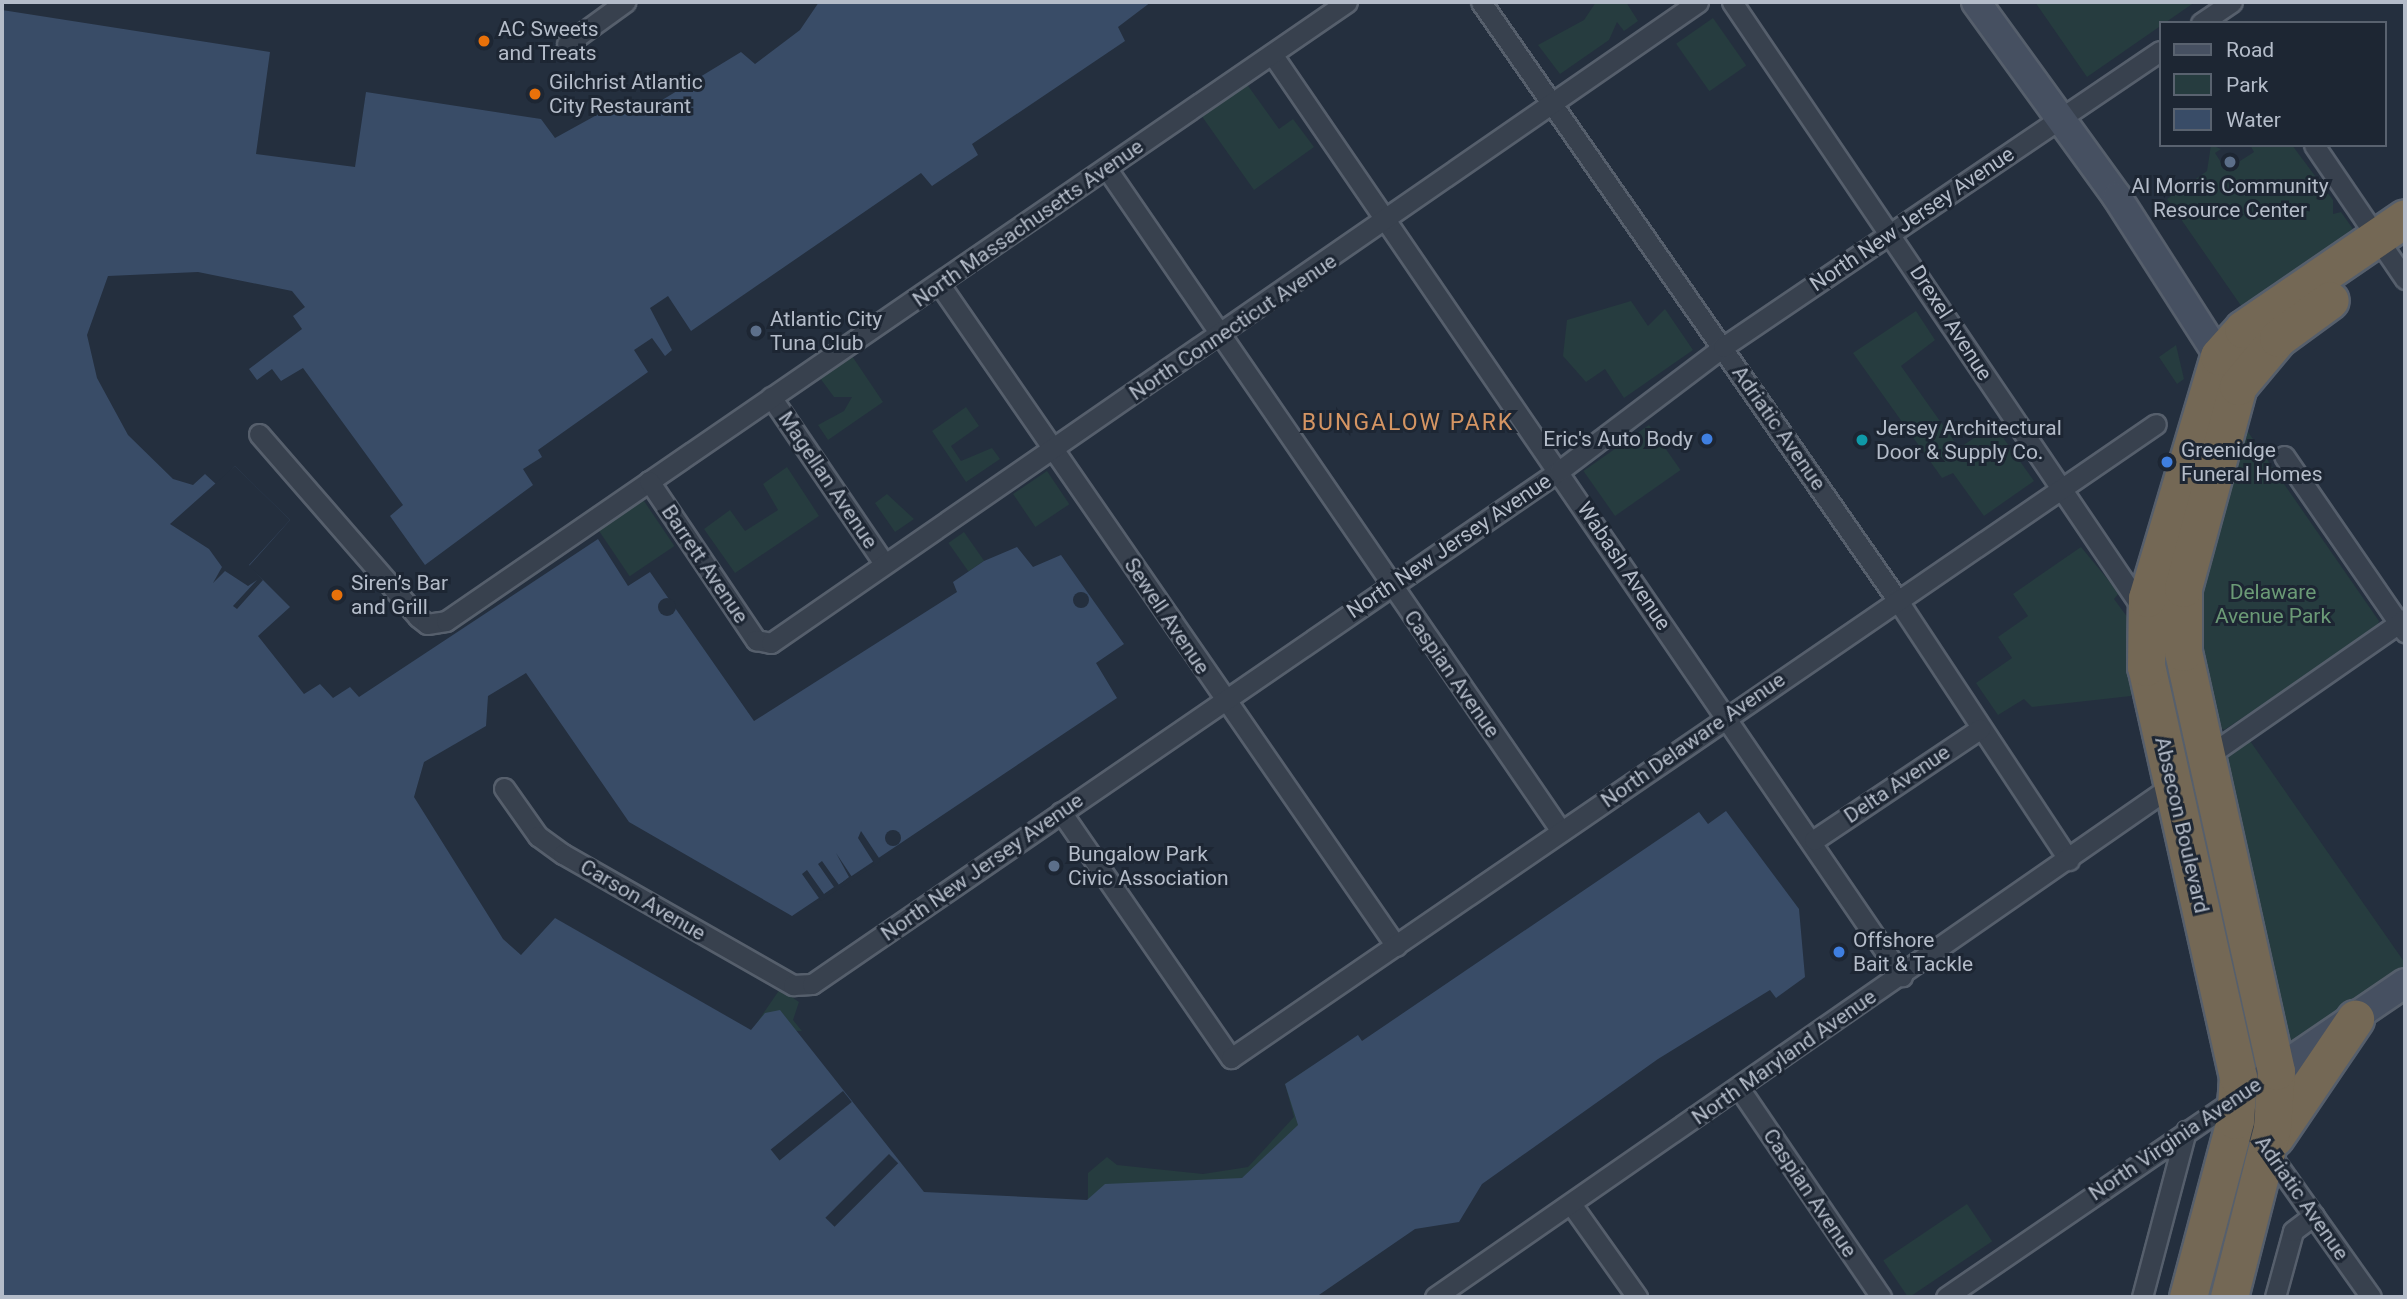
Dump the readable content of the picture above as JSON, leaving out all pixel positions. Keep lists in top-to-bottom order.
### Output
{
  "streets": {
    "highway": ["Absecon Boulevard"],
    "street": [
      "North New Jersey Avenue",
      "North Massachusetts Avenue",
      "Drexel Avenue",
      "North Connecticut Avenue",
      "Adriatic Avenue",
      "Magellan Avenue",
      "Barrett Avenue",
      "Wabash Avenue",
      "Sewell Avenue",
      "Caspian Avenue",
      "North Delaware Avenue",
      "Delta Avenue",
      "Carson Avenue",
      "North Maryland Avenue",
      "North Virginia Avenue"
    ]
  },
  "crossings": [
    ["North New Jersey Avenue", "Drexel Avenue"],
    ["North New Jersey Avenue", "Adriatic Avenue"],
    ["North New Jersey Avenue", "Wabash Avenue"],
    ["North New Jersey Avenue", "Sewell Avenue"],
    ["North New Jersey Avenue", "Caspian Avenue"],
    ["North New Jersey Avenue", "North Delaware Avenue"],
    ["North New Jersey Avenue", "Carson Avenue"],
    ["North Massachusetts Avenue", "Magellan Avenue"],
    ["North Massachusetts Avenue", "Barrett Avenue"],
    ["North Massachusetts Avenue", "Wabash Avenue"],
    ["North Massachusetts Avenue", "Sewell Avenue"],
    ["North Massachusetts Avenue", "Caspian Avenue"],
    ["Drexel Avenue", "North Delaware Avenue"],
    ["Drexel Avenue", "Absecon Boulevard"],
    ["North Connecticut Avenue", "Adriatic Avenue"],
    ["North Connecticut Avenue", "Magellan Avenue"],
    ["North Connecticut Avenue", "Barrett Avenue"],
    ["North Connecticut Avenue", "Wabash Avenue"],
    ["North Connecticut Avenue", "Sewell Avenue"],
    ["North Connecticut Avenue", "Caspian Avenue"],
    ["Adriatic Avenue", "North Delaware Avenue"],
    ["Adriatic Avenue", "Delta Avenue"],
    ["Adriatic Avenue", "Absecon Boulevard"],
    ["Adriatic Avenue", "North Maryland Avenue"],
    ["Adriatic Avenue", "North Virginia Avenue"],
    ["Wabash Avenue", "North Delaware Avenue"],
    ["Wabash Avenue", "Delta Avenue"],
    ["Wabash Avenue", "North Maryland Avenue"],
    ["Sewell Avenue", "North Delaware Avenue"],
    ["Caspian Avenue", "North Delaware Avenue"],
    ["Caspian Avenue", "North Maryland Avenue"],
    ["Absecon Boulevard", "North Maryland Avenue"],
    ["Absecon Boulevard", "North Virginia Avenue"]
  ],
  "districts": ["BUNGALOW PARK"],
  "parks": ["Delaware Avenue Park"],
  "places": [
    "AC Sweets and Treats",
    "Gilchrist Atlantic City Restaurant",
    "Al Morris Community Resource Center",
    "Atlantic City Tuna Club",
    "Eric's Auto Body",
    "Jersey Architectural Door & Supply Co.",
    "Greenidge Funeral Homes",
    "Siren’s Bar and Grill",
    "Bungalow Park Civic Association",
    "Offshore Bait & Tackle"
  ],
  "legend": ["Road", "Park", "Water"]
}
